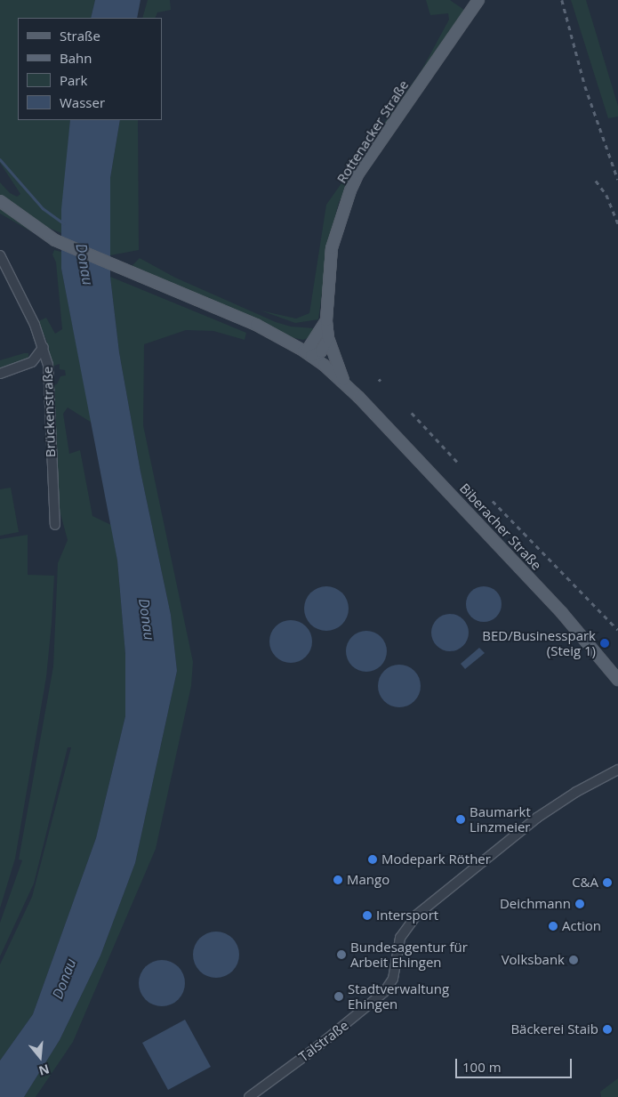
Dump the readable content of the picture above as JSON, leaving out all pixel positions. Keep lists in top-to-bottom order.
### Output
{
  "streets": {
    "main road": ["Rottenacker Straße", "Biberacher Straße"],
    "street": ["Brückenstraße", "Talstraße"]
  },
  "crossings": [
    ["Rottenacker Straße", "Biberacher Straße"]
  ],
  "water": ["Donau"],
  "places": [
    "BED/Businesspark (Steig 1)",
    "Baumarkt Linzmeier",
    "Modepark Röther",
    "Mango",
    "C&A",
    "Deichmann",
    "Intersport",
    "Action",
    "Bundesagentur für Arbeit Ehingen",
    "Volksbank",
    "Stadtverwaltung Ehingen",
    "Bäckerei Staib"
  ],
  "legend": [
    "Straße",
    "Bahn",
    "Park",
    "Wasser"
  ],
  "scale_bar": "100 m",
  "north": "bottom"
}
